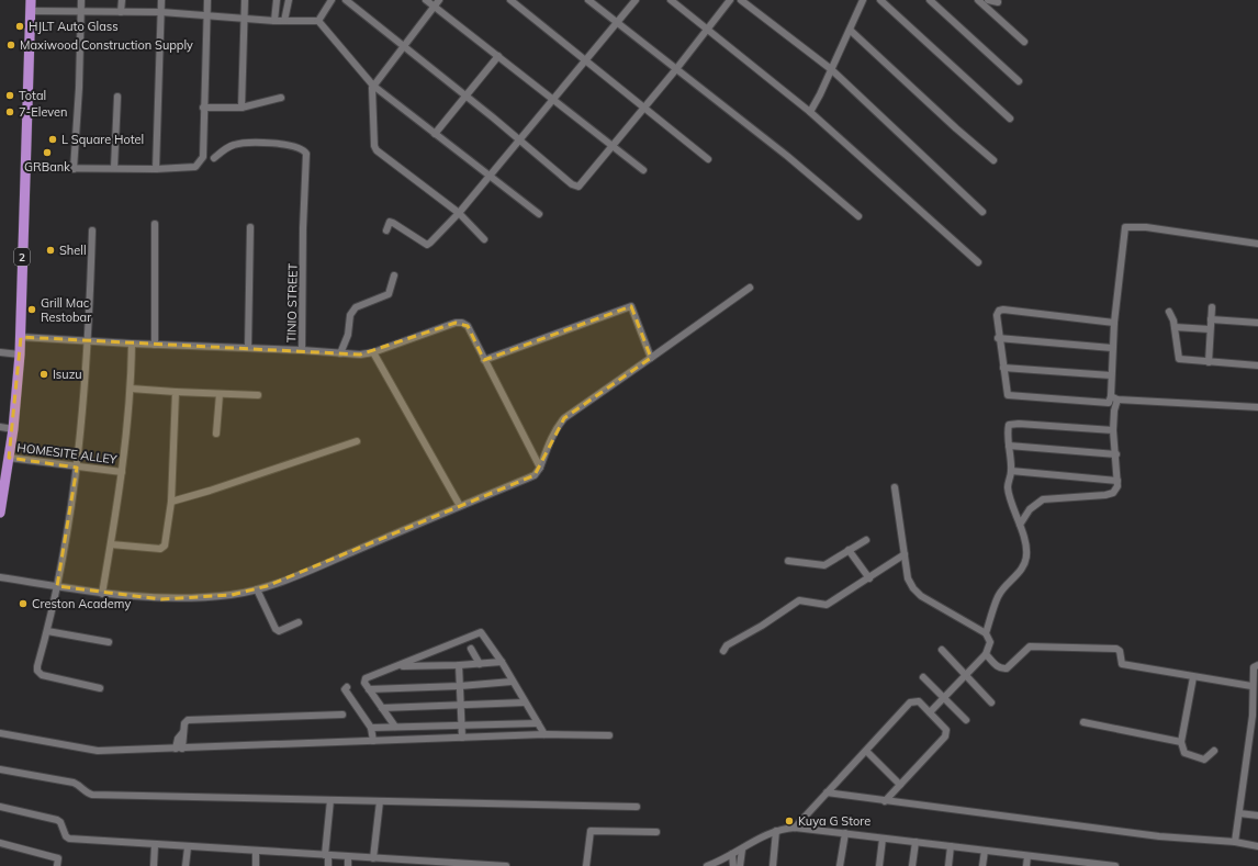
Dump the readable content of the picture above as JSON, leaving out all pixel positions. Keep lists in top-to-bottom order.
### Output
{
  "streets": {
    "highway": ["2"],
    "street": ["TINIO STREET", "HOMESITE ALLEY"]
  },
  "crossings": [
    ["2", "TINIO STREET"],
    ["2", "HOMESITE ALLEY"]
  ],
  "places": [
    "HJLT Auto Glass",
    "Maxiwood Construction Supply",
    "Total",
    "7-Eleven",
    "L Square Hotel",
    "GRBank",
    "Shell",
    "Grill Mac Restobar",
    "Isuzu",
    "Creston Academy",
    "Kuya G Store"
  ]
}
